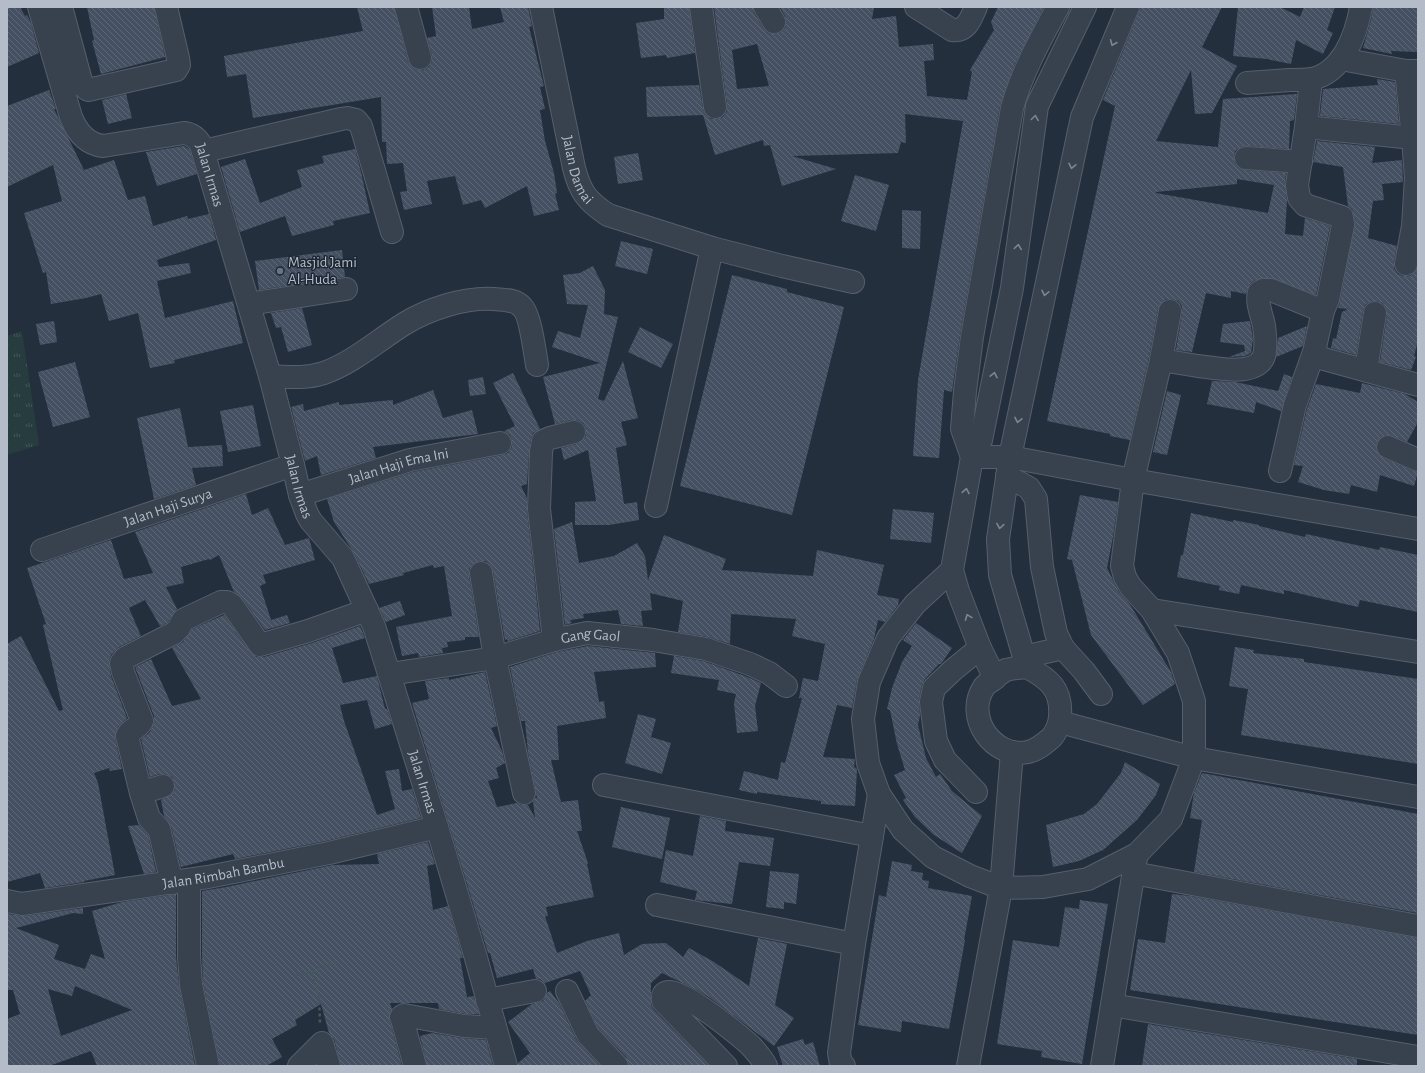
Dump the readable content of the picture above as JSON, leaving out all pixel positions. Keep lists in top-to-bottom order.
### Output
{
  "streets": {
    "street": [
      "Jalan Damai",
      "Jalan Irmas",
      "Jalan Haji Ema Ini",
      "Jalan Haji Surya",
      "Gang Gaol",
      "Jalan Rimbah Bambu"
    ]
  },
  "crossings": [
    ["Jalan Irmas", "Jalan Haji Ema Ini"],
    ["Jalan Irmas", "Jalan Haji Surya"],
    ["Jalan Irmas", "Gang Gaol"],
    ["Jalan Irmas", "Jalan Rimbah Bambu"]
  ],
  "places": ["Masjid Jami Al-Huda"]
}
